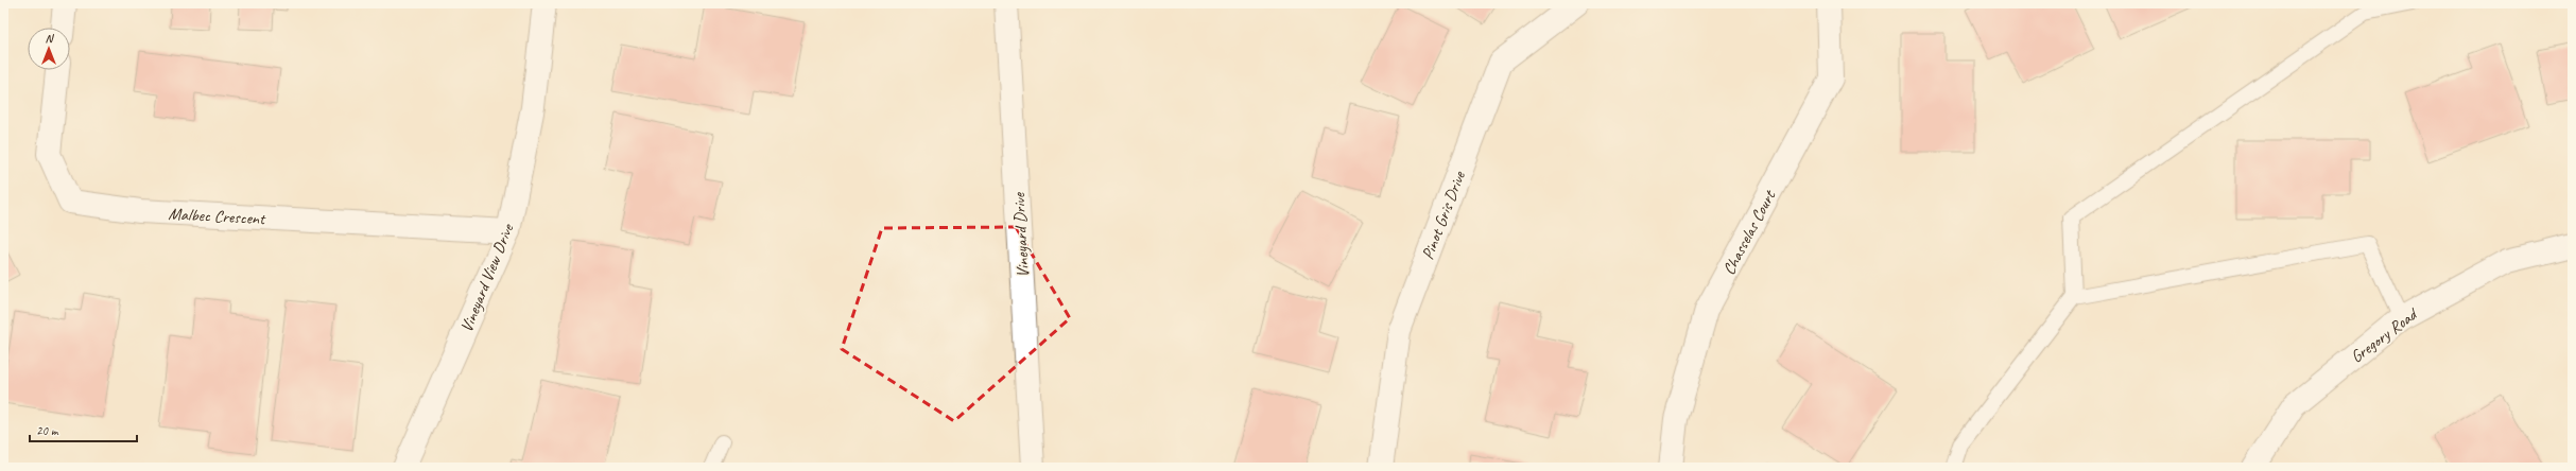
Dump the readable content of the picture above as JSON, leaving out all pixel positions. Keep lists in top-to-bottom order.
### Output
{
  "streets": {
    "street": [
      "Malbec Crescent",
      "Pinot Gris Drive",
      "Chasselas Court",
      "Vineyard Drive",
      "Vineyard View Drive",
      "Gregory Road"
    ]
  },
  "crossings": [
    ["Malbec Crescent", "Vineyard View Drive"]
  ],
  "scale_bar": "20 m",
  "north": "top"
}
